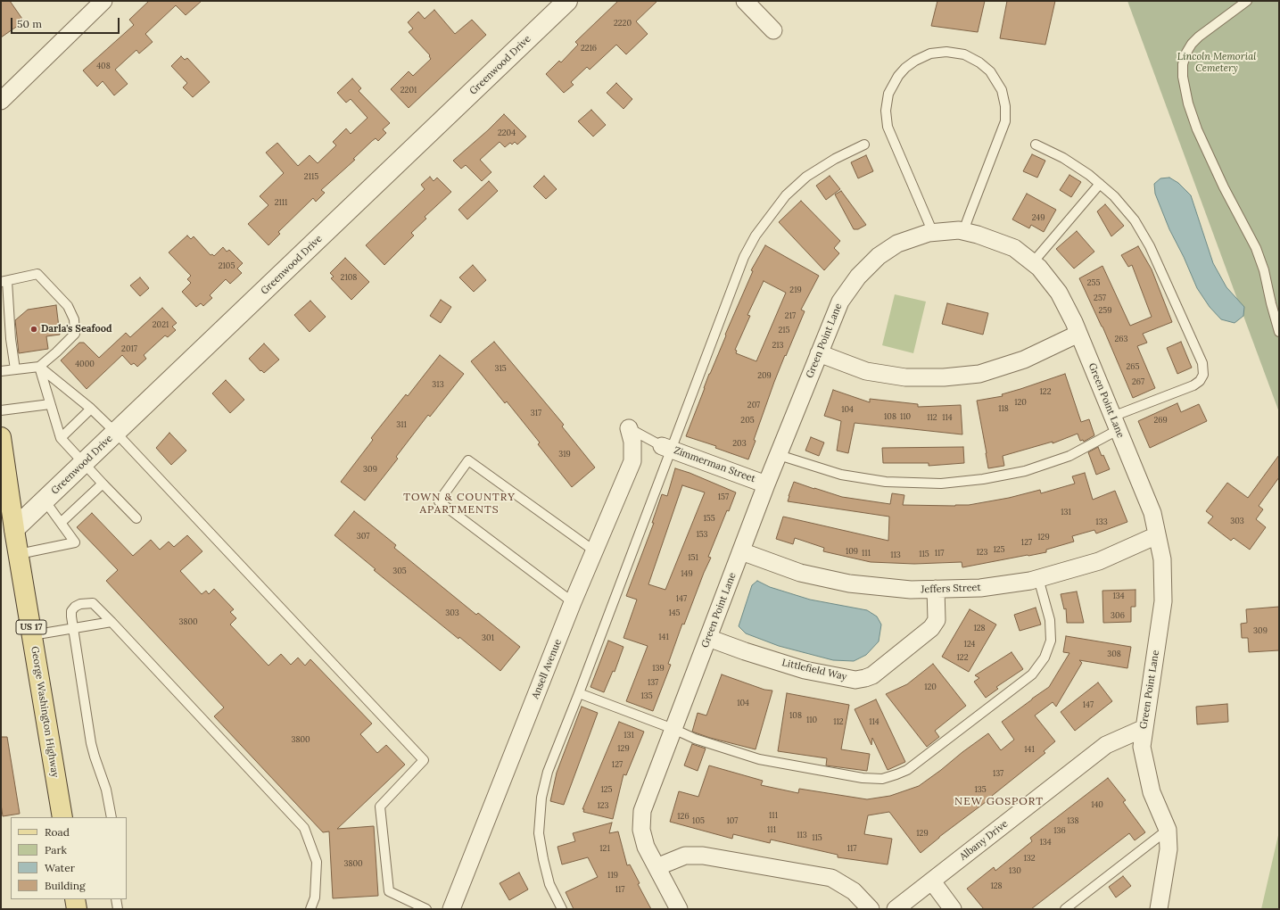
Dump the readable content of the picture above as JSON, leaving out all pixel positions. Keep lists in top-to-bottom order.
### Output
{
  "streets": {
    "main road": ["US 17", "George Washington Highway"],
    "street": [
      "Greenwood Drive",
      "Green Point Lane",
      "Zimmerman Street",
      "Jeffers Street",
      "Ansell Avenue",
      "Littlefield Way",
      "Albany Drive"
    ]
  },
  "crossings": [
    ["Greenwood Drive", "George Washington Highway"],
    ["Green Point Lane", "Zimmerman Street"],
    ["Green Point Lane", "Jeffers Street"],
    ["Green Point Lane", "Littlefield Way"],
    ["Green Point Lane", "Albany Drive"],
    ["Jeffers Street", "Littlefield Way"]
  ],
  "districts": ["TOWN & COUNTRY APARTMENTS", "NEW GOSPORT"],
  "parks": ["Lincoln Memorial Cemetery"],
  "places": ["Darla's Seafood"],
  "house_numbers": [
    "2220",
    "2216",
    "408",
    "2201",
    "2204",
    "2115",
    "2111",
    "249",
    "2105",
    "2108",
    "255",
    "219",
    "257",
    "259",
    "217",
    "2021",
    "215",
    "263",
    "213",
    "2017",
    "4000",
    "265",
    "315",
    "209",
    "267",
    "313",
    "122",
    "120",
    "207",
    "118",
    "104",
    "317",
    "108",
    "110",
    "112",
    "114",
    "205",
    "269",
    "311",
    "203",
    "319",
    "309",
    "157",
    "131",
    "155",
    "303",
    "133",
    "153",
    "307",
    "129",
    "127",
    "125",
    "109",
    "123",
    "111",
    "117",
    "115",
    "113",
    "151",
    "305",
    "149",
    "134",
    "147",
    "303",
    "145",
    "306",
    "3800",
    "128",
    "309",
    "141",
    "301",
    "124",
    "308",
    "122",
    "139",
    "137",
    "120",
    "135",
    "104",
    "147",
    "108",
    "110",
    "112",
    "114",
    "131",
    "3800",
    "129",
    "141",
    "127",
    "137",
    "125",
    "135",
    "140",
    "123",
    "111",
    "126",
    "105",
    "107",
    "138",
    "111",
    "136",
    "129",
    "113",
    "115",
    "134",
    "121",
    "117",
    "132",
    "3800",
    "130",
    "119",
    "128",
    "117"
  ],
  "legend": [
    "Road",
    "Park",
    "Water",
    "Building"
  ],
  "scale_bar": "50 m"
}
